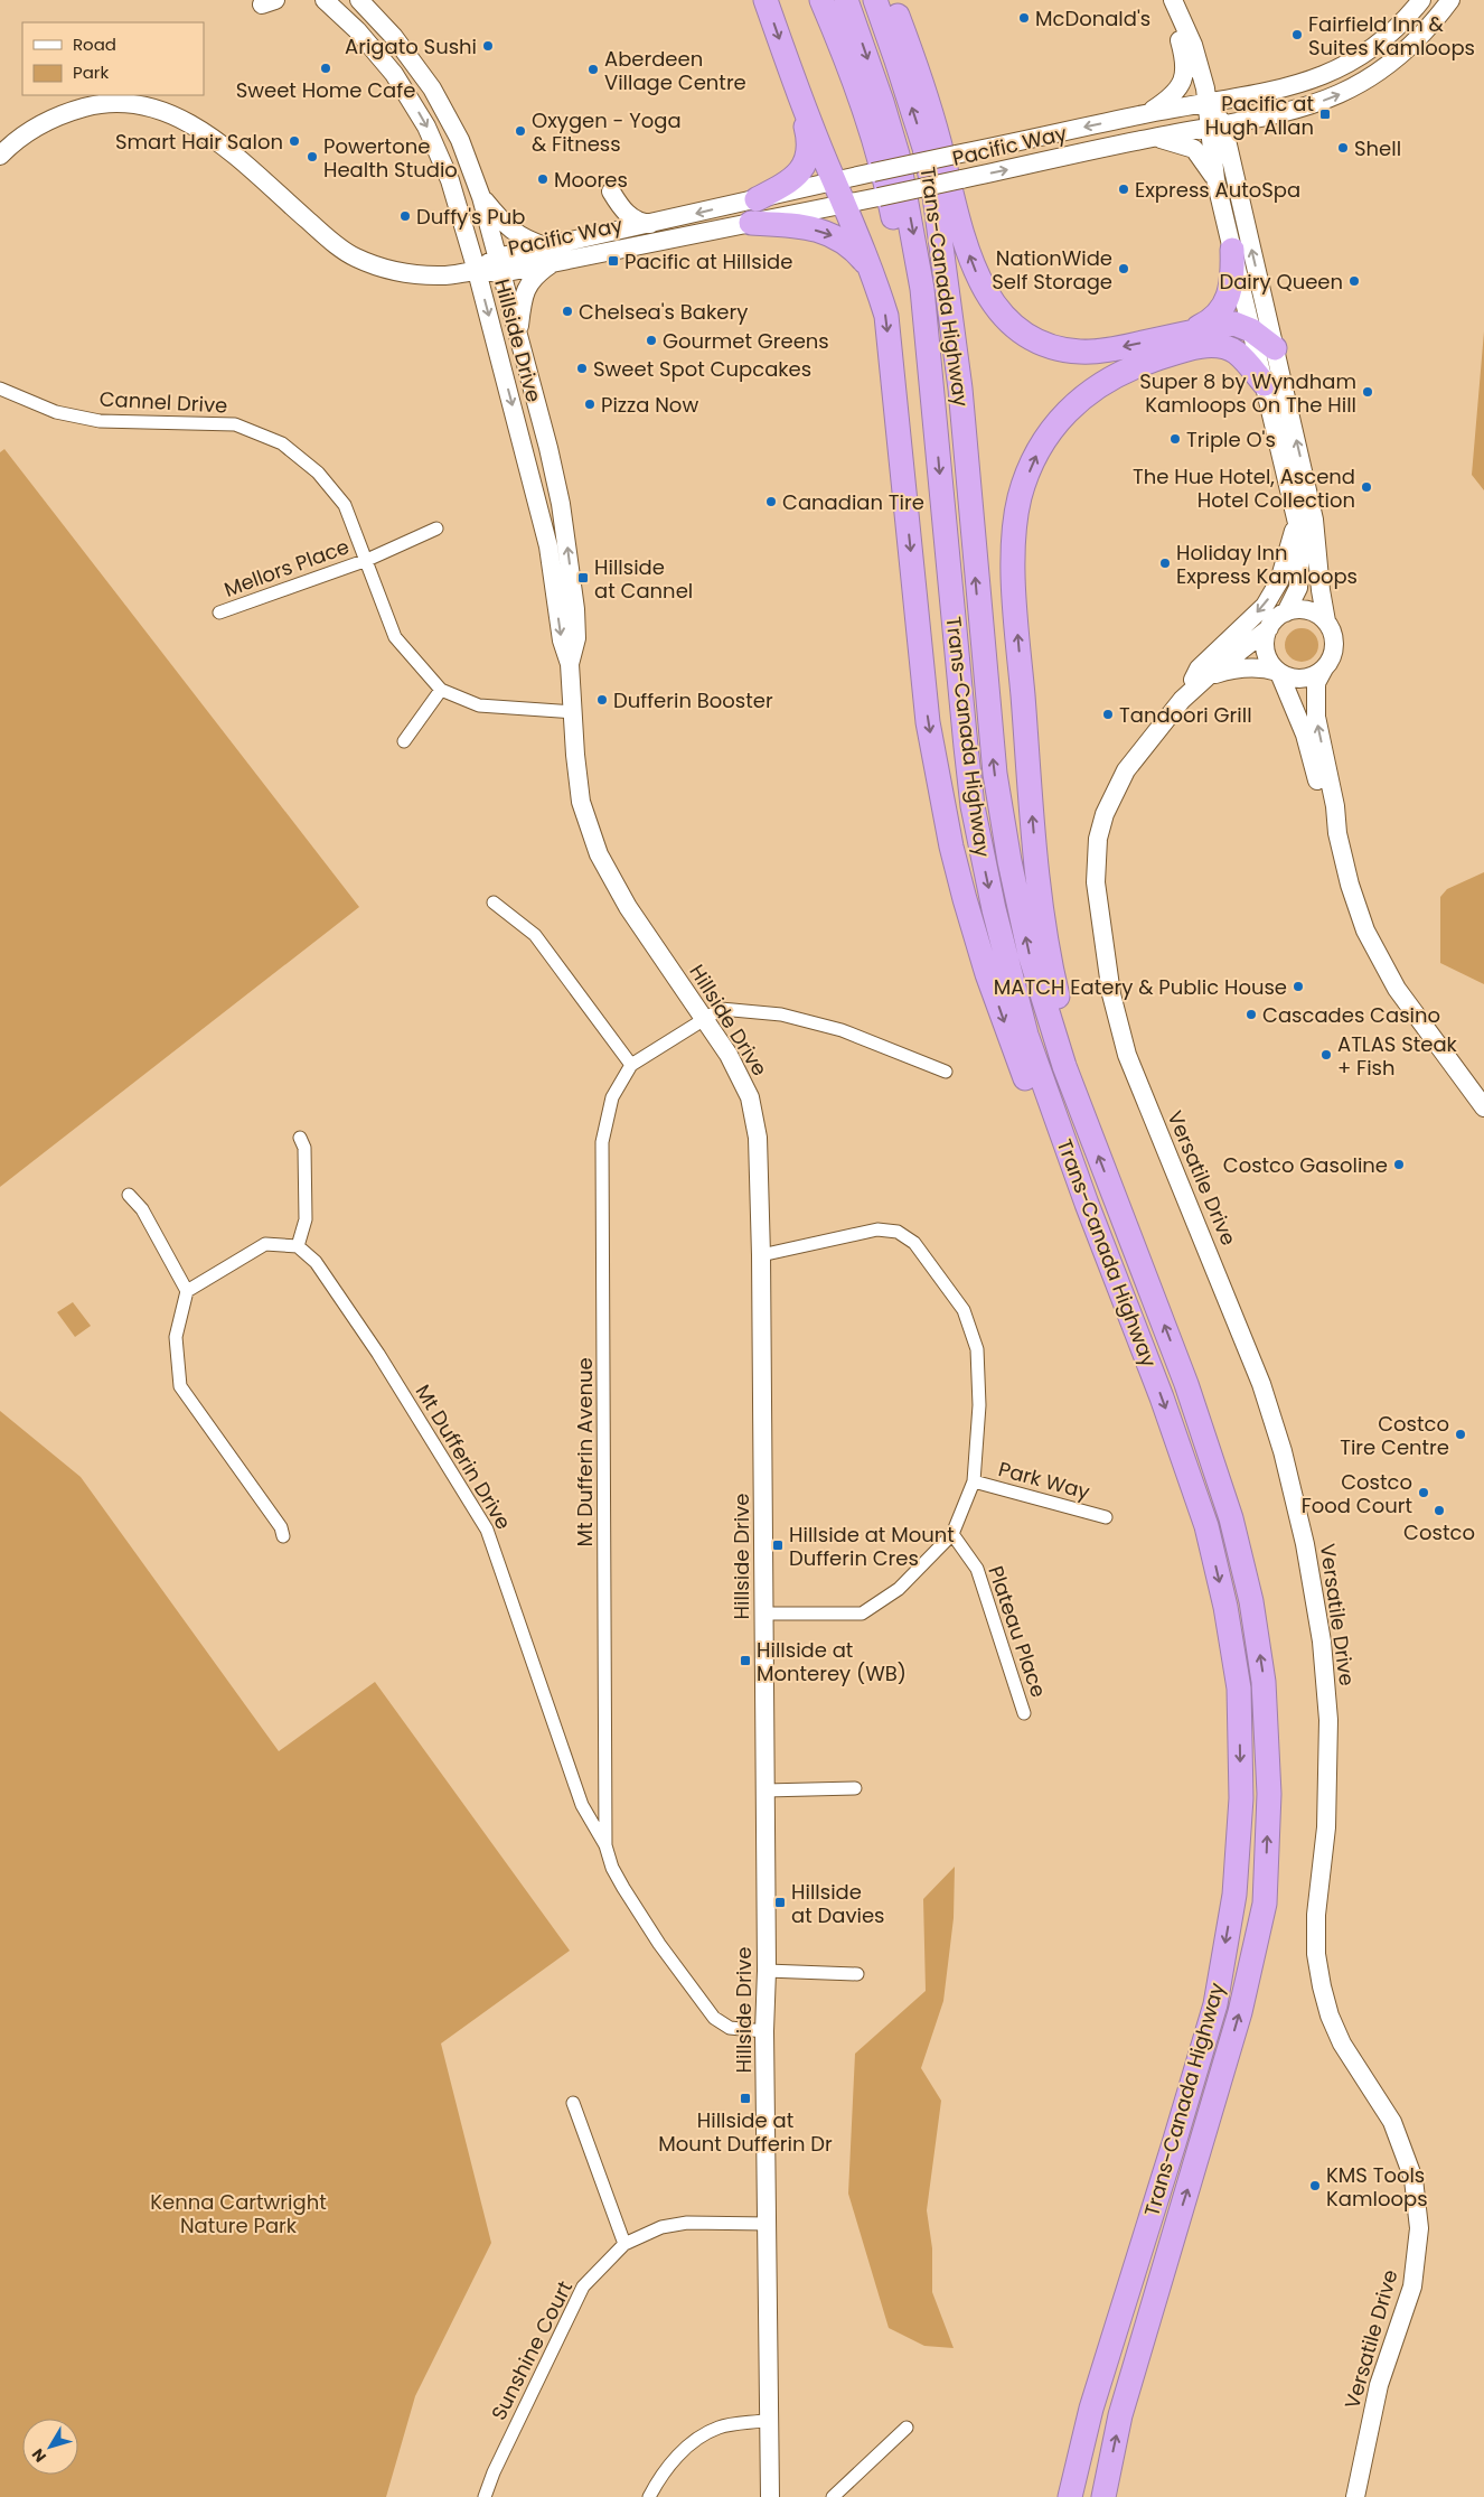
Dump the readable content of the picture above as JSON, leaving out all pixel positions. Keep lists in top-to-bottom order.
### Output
{
  "streets": {
    "highway": ["Trans-Canada Highway"],
    "street": [
      "Pacific Way",
      "Hillside Drive",
      "Cannel Drive",
      "Mellors Place",
      "Versatile Drive",
      "Mt Dufferin Avenue",
      "Mt Dufferin Drive",
      "Park Way",
      "Plateau Place",
      "Sunshine Court"
    ]
  },
  "crossings": [
    ["Pacific Way", "Hillside Drive"],
    ["Hillside Drive", "Cannel Drive"],
    ["Hillside Drive", "Mt Dufferin Drive"],
    ["Hillside Drive", "Sunshine Court"],
    ["Cannel Drive", "Mellors Place"],
    ["Mt Dufferin Avenue", "Mt Dufferin Drive"]
  ],
  "parks": ["Kenna Cartwright Nature Park"],
  "places": {
    "other": [
      "McDonald's",
      "Fairfield Inn & Suites Kamloops",
      "Arigato Sushi",
      "Sweet Home Cafe",
      "Aberdeen Village Centre",
      "Oxygen - Yoga & Fitness",
      "Smart Hair Salon",
      "Shell",
      "Powertone Health Studio",
      "Moores",
      "Express AutoSpa",
      "Duffy's Pub",
      "NationWide Self Storage",
      "Dairy Queen",
      "Chelsea's Bakery",
      "Gourmet Greens",
      "Sweet Spot Cupcakes",
      "Super 8 by Wyndham Kamloops On The Hill",
      "Pizza Now",
      "Triple O's",
      "The Hue Hotel, Ascend Hotel Collection",
      "Canadian Tire",
      "Holiday Inn Express Kamloops",
      "Dufferin Booster",
      "Tandoori Grill",
      "MATCH Eatery & Public House",
      "Cascades Casino",
      "ATLAS Steak + Fish",
      "Costco Gasoline",
      "Costco Tire Centre",
      "Costco Food Court",
      "Costco",
      "KMS Tools Kamloops"
    ],
    "transit": [
      "Pacific at Hugh Allan",
      "Pacific at Hillside",
      "Hillside at Cannel",
      "Hillside at Mount Dufferin Cres",
      "Hillside at Monterey (WB)",
      "Hillside at Davies",
      "Hillside at Mount Dufferin Dr"
    ]
  },
  "legend": ["Road", "Park"],
  "north": "bottom left"
}
